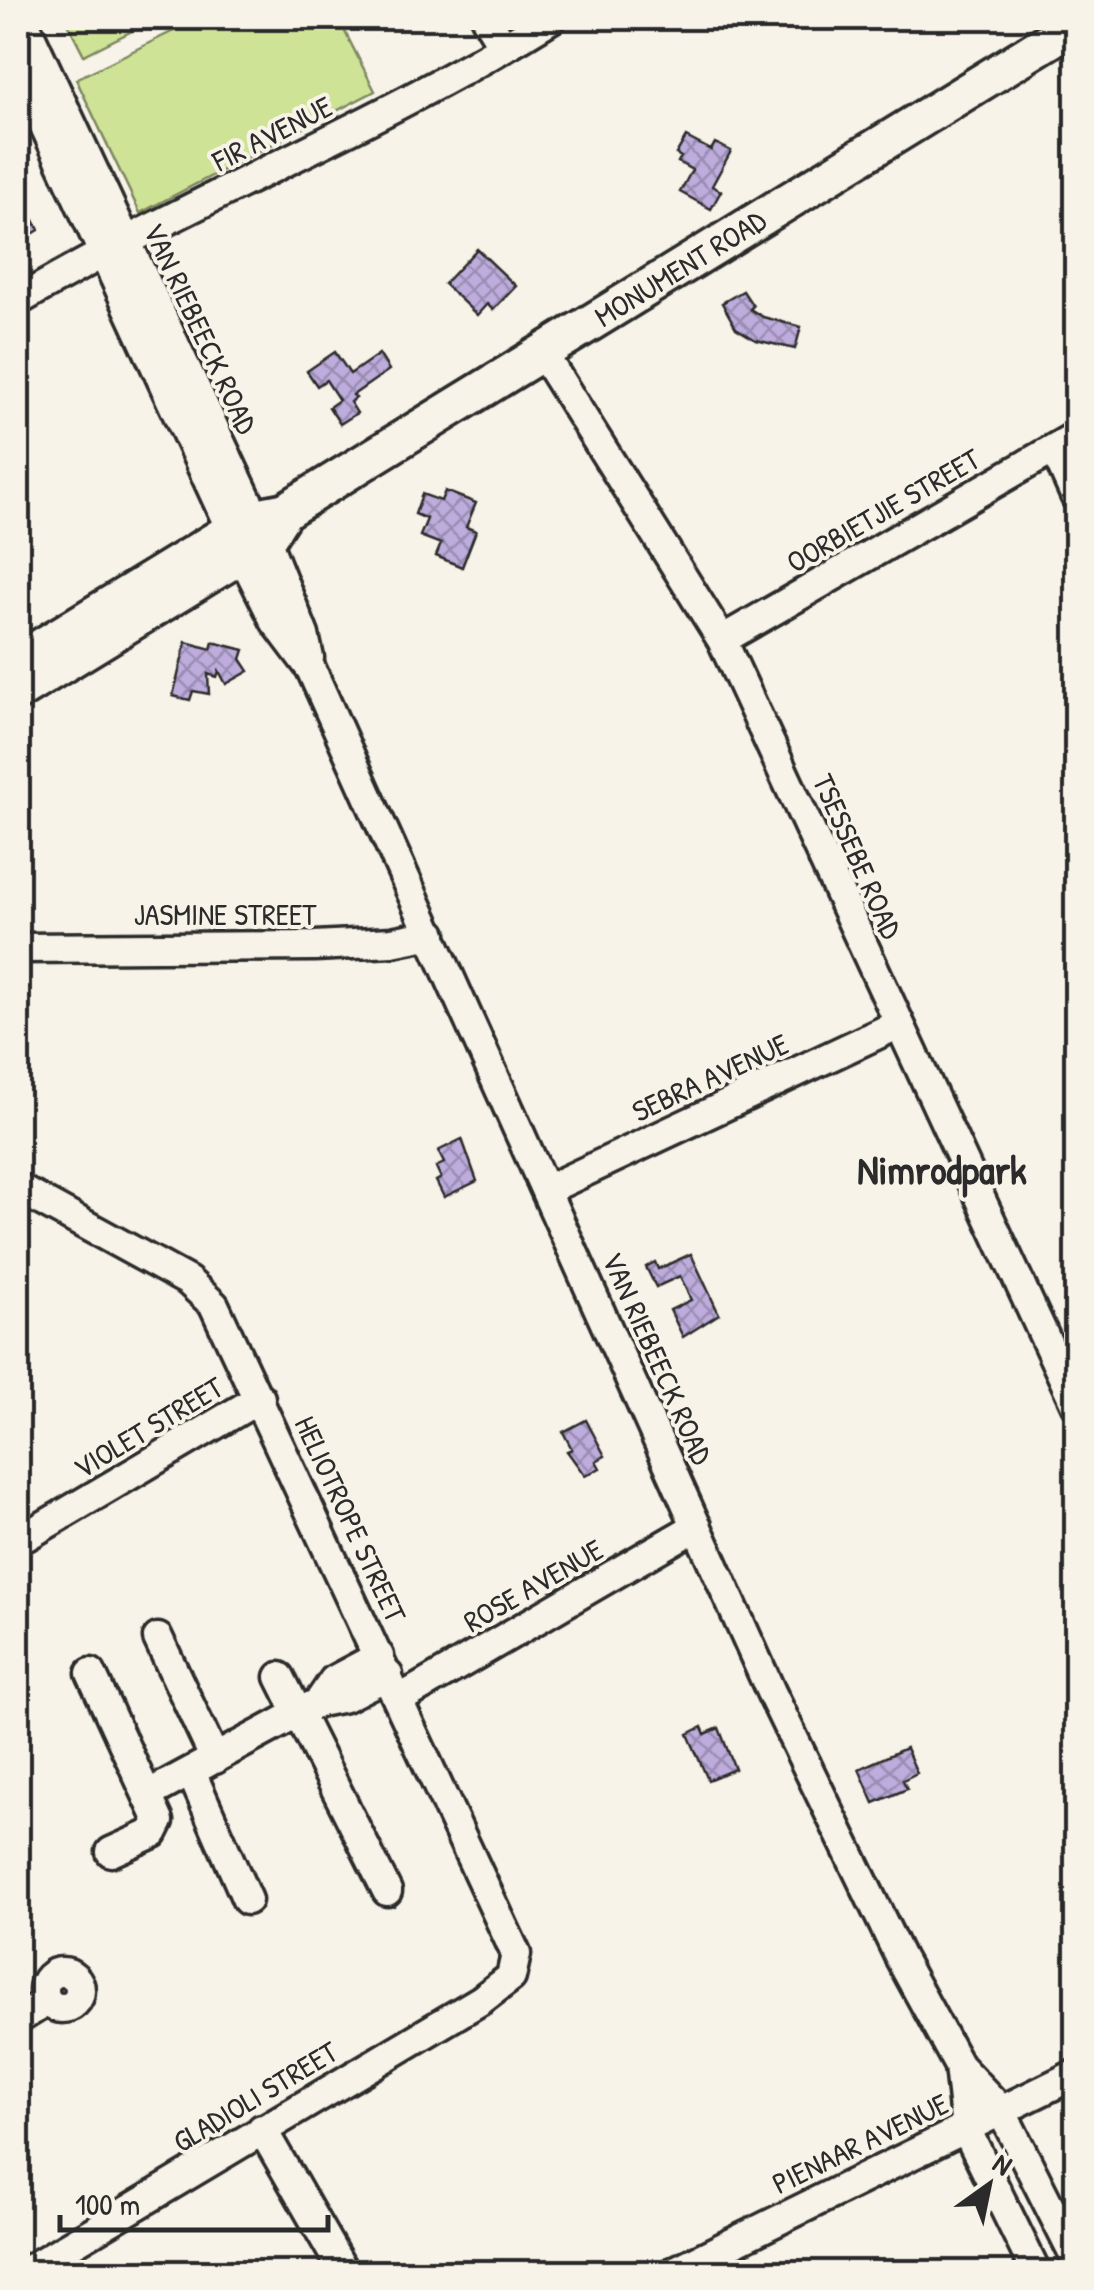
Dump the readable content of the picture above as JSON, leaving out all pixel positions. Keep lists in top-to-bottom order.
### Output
{
  "streets": {
    "main road": ["MONUMENT ROAD"],
    "street": [
      "FIR AVENUE",
      "VAN RIEBEECK ROAD",
      "OORBIETJIE STREET",
      "TSESSEBE ROAD",
      "JASMINE STREET",
      "SEBRA AVENUE",
      "VIOLET STREET",
      "HELIOTROPE STREET",
      "ROSE AVENUE",
      "GLADIOLI STREET",
      "PIENAAR AVENUE"
    ]
  },
  "crossings": [
    ["FIR AVENUE", "VAN RIEBEECK ROAD"],
    ["MONUMENT ROAD", "VAN RIEBEECK ROAD"],
    ["MONUMENT ROAD", "TSESSEBE ROAD"],
    ["VAN RIEBEECK ROAD", "JASMINE STREET"],
    ["VAN RIEBEECK ROAD", "SEBRA AVENUE"],
    ["VAN RIEBEECK ROAD", "ROSE AVENUE"],
    ["VAN RIEBEECK ROAD", "PIENAAR AVENUE"],
    ["OORBIETJIE STREET", "TSESSEBE ROAD"],
    ["TSESSEBE ROAD", "SEBRA AVENUE"],
    ["VIOLET STREET", "HELIOTROPE STREET"],
    ["HELIOTROPE STREET", "ROSE AVENUE"],
    ["HELIOTROPE STREET", "GLADIOLI STREET"]
  ],
  "districts": ["Nimrodpark"],
  "scale_bar": "100 m",
  "north": "top right"
}
